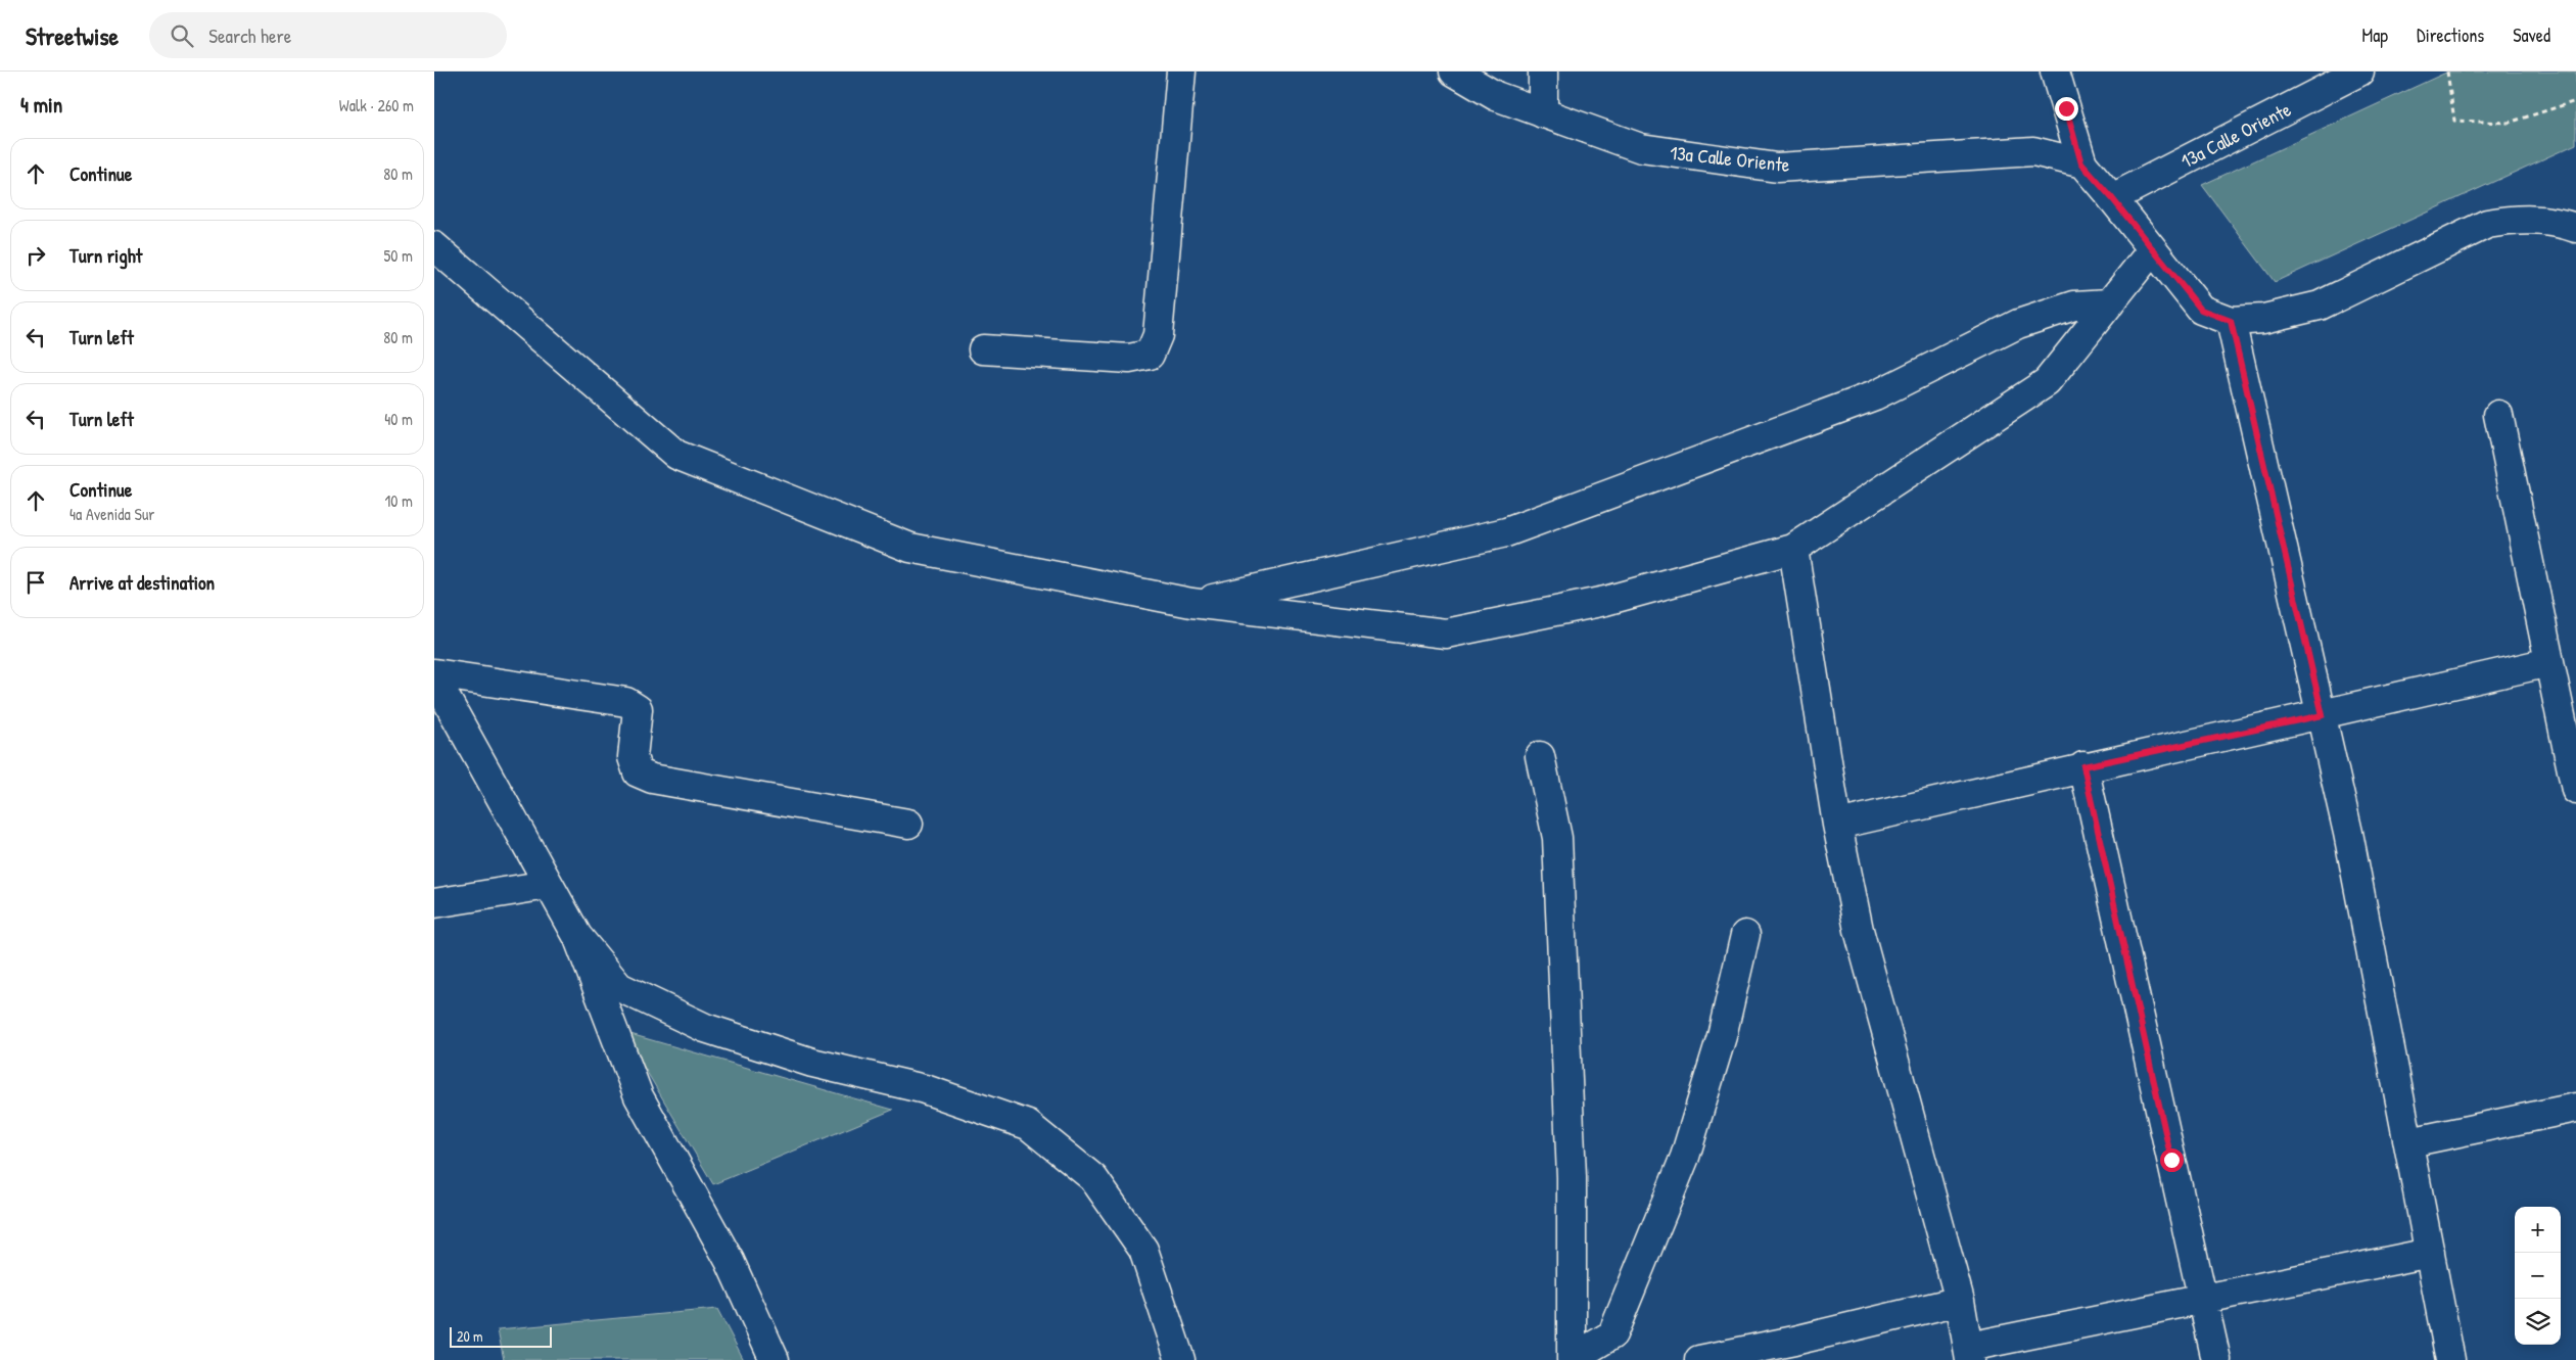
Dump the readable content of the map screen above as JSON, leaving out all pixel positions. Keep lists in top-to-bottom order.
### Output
{
  "streets": {
    "street": ["13a Calle Oriente"]
  },
  "scale_bar": "20 m",
  "page": {
    "header": "Streetwise",
    "search": "Search here",
    "nav": ["Map", "Directions", "Saved"],
    "heading": ["4 min", "Walk · 260 m"],
    "list": [
      ["Continue", "80 m"],
      ["Turn right", "50 m"],
      ["Turn left", "80 m"],
      ["Turn left", "40 m"],
      ["Continue", "4a Avenida Sur", "10 m"],
      "Arrive at destination"
    ],
    "map_buttons": ["+", "−"],
    "scale": "20 m"
  }
}
